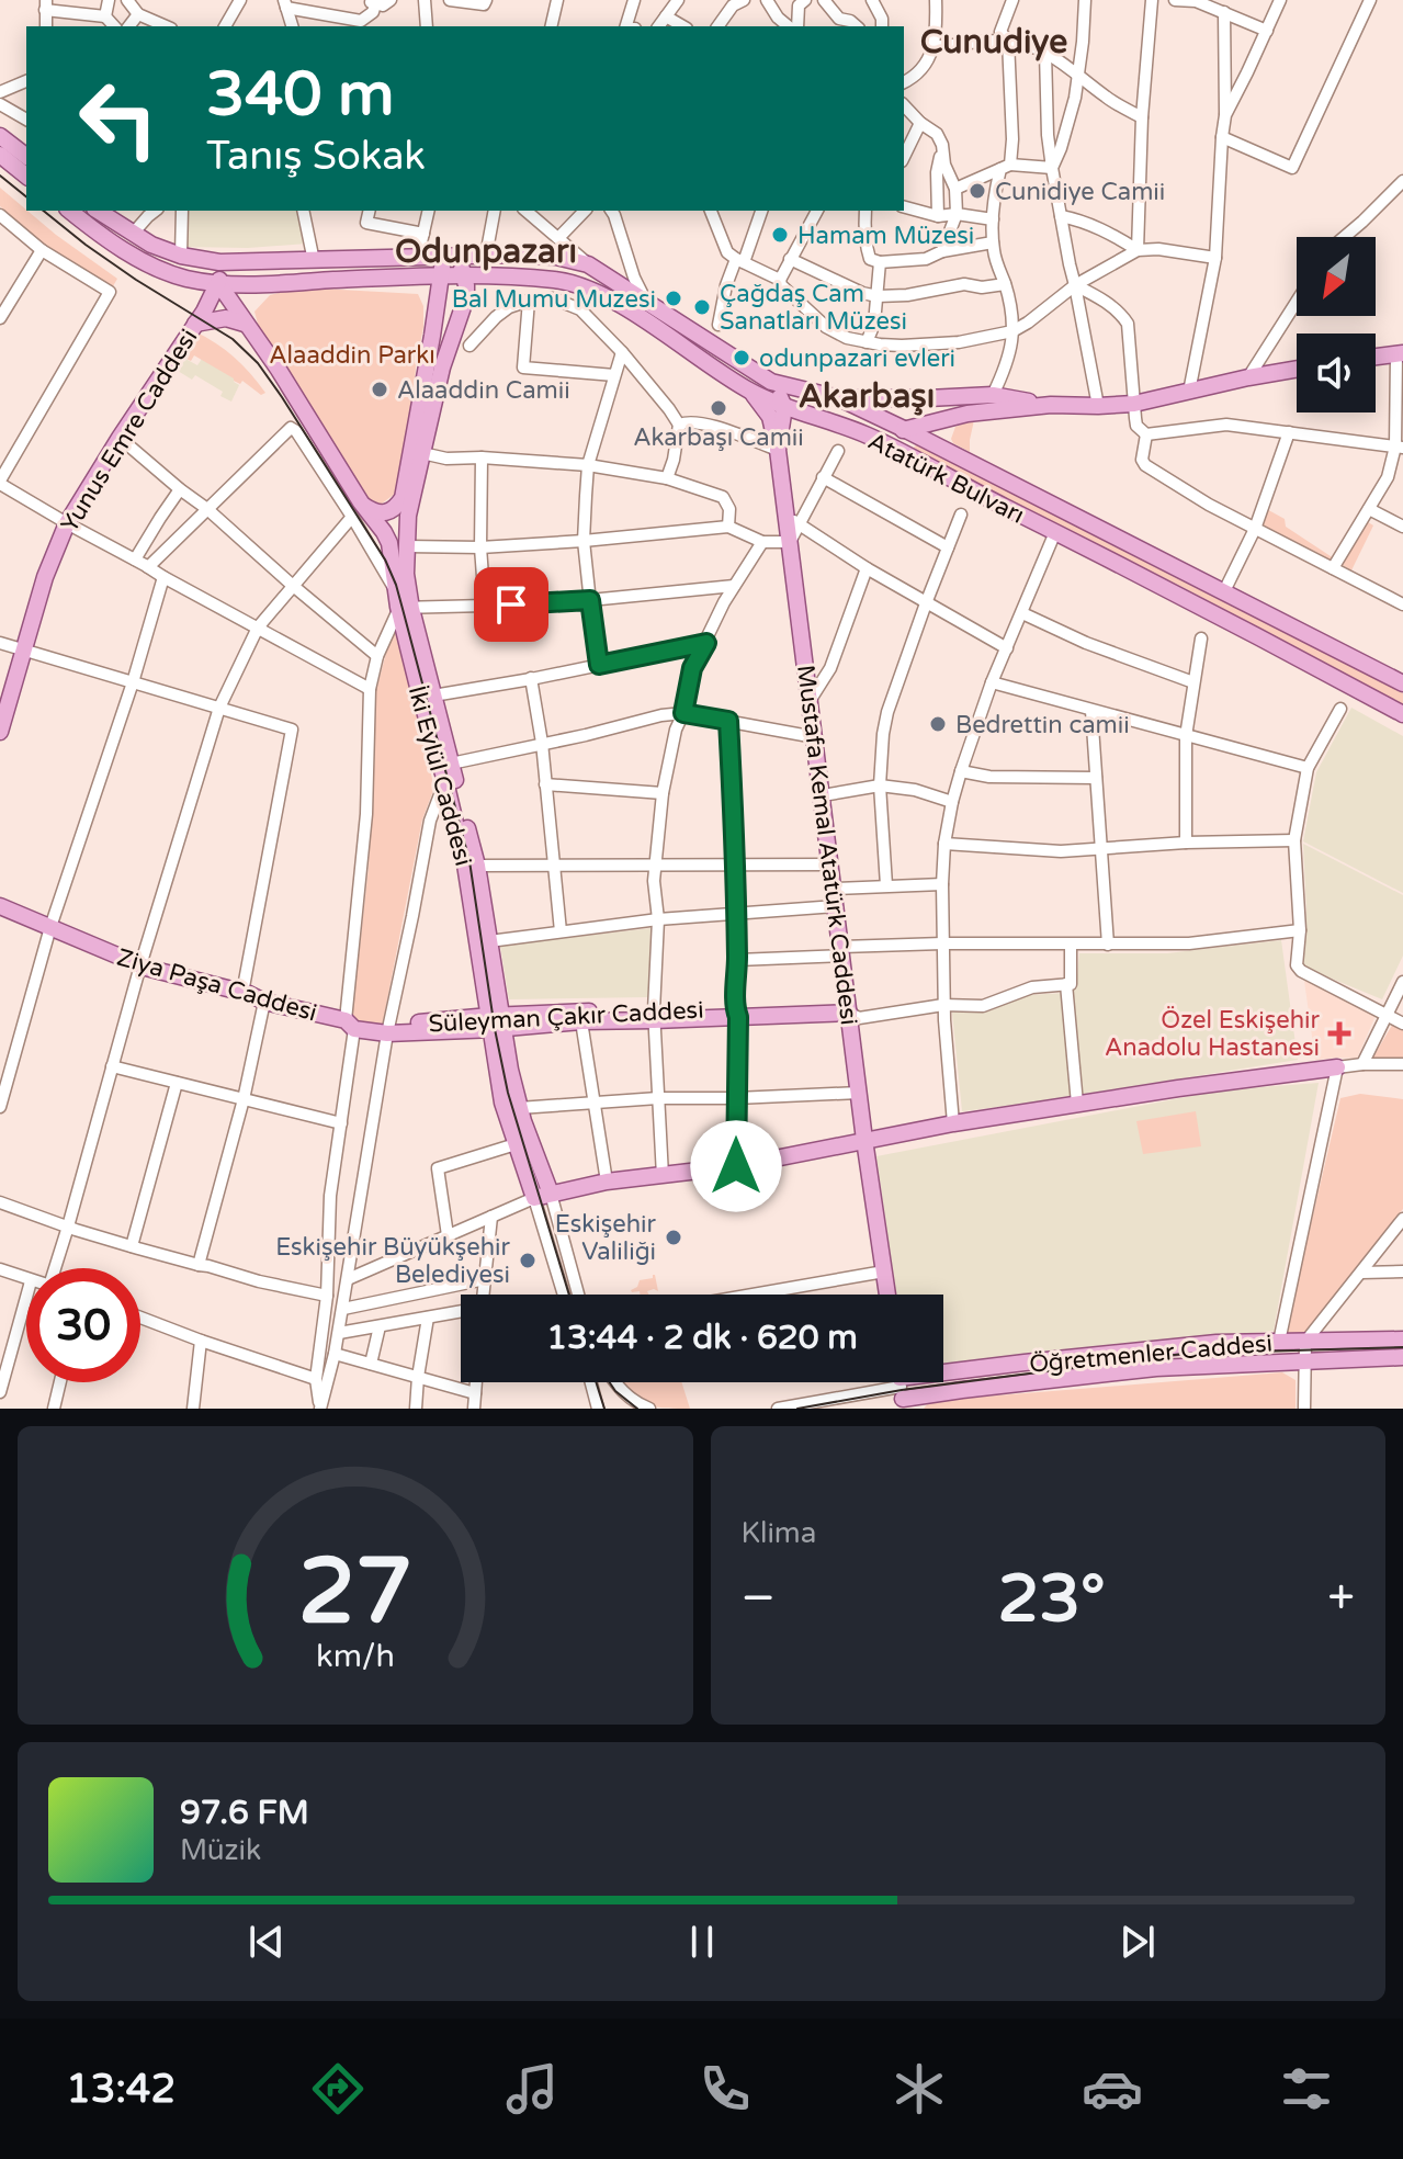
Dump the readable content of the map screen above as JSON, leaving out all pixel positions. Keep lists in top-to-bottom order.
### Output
{
  "streets": {
    "main road": [
      "Yunus Emre Caddesi",
      "Atatürk Bulvarı",
      "İki Eylül Caddesi",
      "Mustafa Kemal Atatürk Caddesi",
      "Ziya Paşa Caddesi",
      "Süleyman Çakır Caddesi",
      "Öğretmenler Caddesi"
    ]
  },
  "crossings": [
    ["Yunus Emre Caddesi", "Atatürk Bulvarı"],
    ["Yunus Emre Caddesi", "İki Eylül Caddesi"],
    ["Atatürk Bulvarı", "İki Eylül Caddesi"],
    ["Atatürk Bulvarı", "Mustafa Kemal Atatürk Caddesi"],
    ["İki Eylül Caddesi", "Ziya Paşa Caddesi"],
    ["İki Eylül Caddesi", "Süleyman Çakır Caddesi"],
    ["Mustafa Kemal Atatürk Caddesi", "Süleyman Çakır Caddesi"],
    ["Ziya Paşa Caddesi", "Süleyman Çakır Caddesi"]
  ],
  "districts": ["Cunudiye", "Odunpazarı", "Akarbaşı"],
  "parks": ["Alaaddin Parkı"],
  "places": {
    "other": [
      "Cunidiye Camii",
      "Hamam Müzesi",
      "Bal Mumu Muzesi",
      "Çağdaş Cam Sanatları Müzesi",
      "odunpazari evleri",
      "Alaaddin Camii",
      "Akarbaşı Camii",
      "Bedrettin camii",
      "Eskişehir Valiliği",
      "Eskişehir Büyükşehir Belediyesi"
    ],
    "health": ["Özel Eskişehir Anadolu Hastanesi"]
  },
  "north": "bottom left",
  "page": {
    "turn": ["340 m", "Tanış Sokak"],
    "limit": "30",
    "trip": "13:44 · 2 dk · 620 m",
    "tile": "Klima",
    "heat": ["−", "23°", "+"],
    "song": ["97.6 FM", "Müzik"],
    "tabs": "13:42",
    "gauge": ["27", "km/h"]
  }
}
